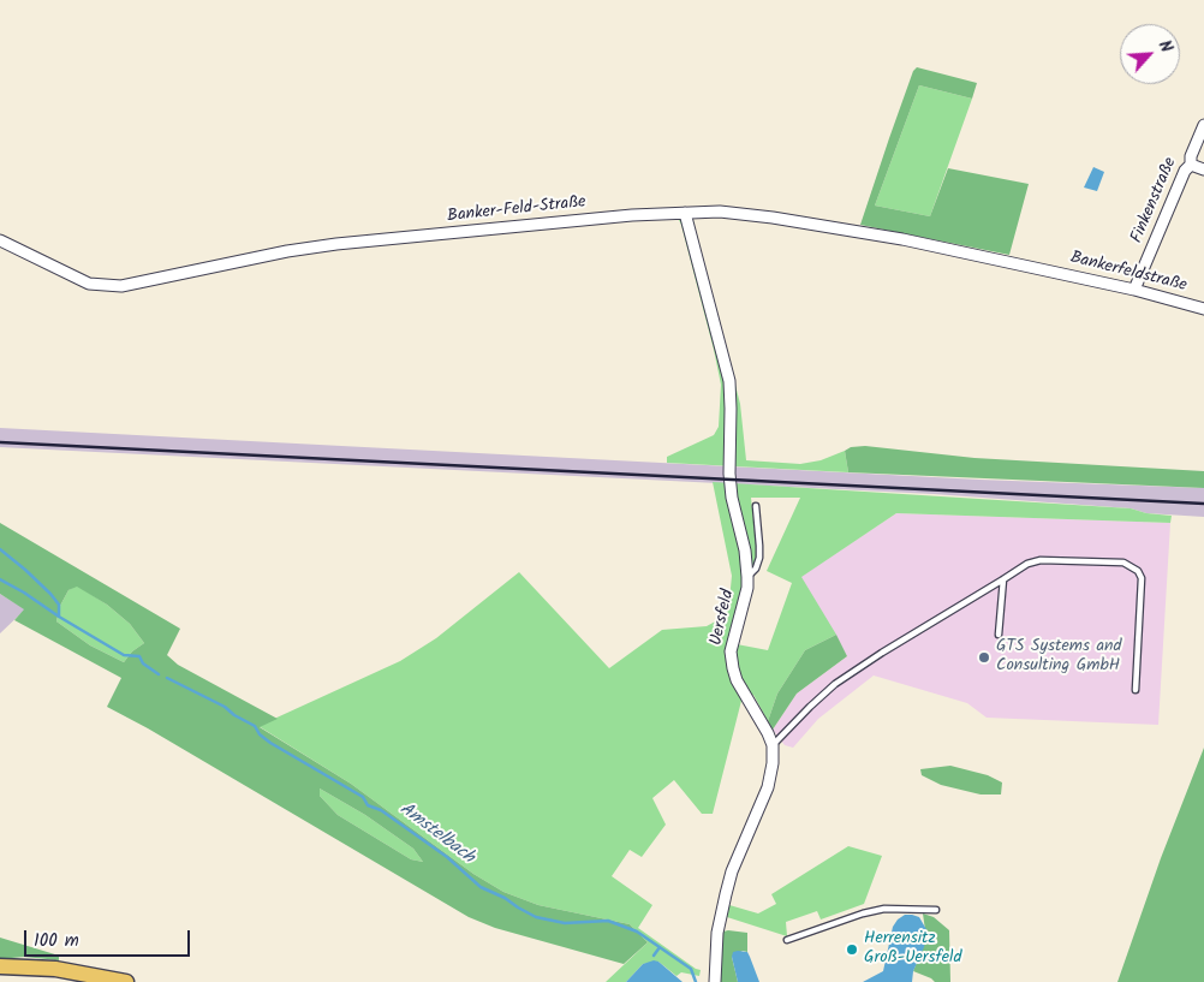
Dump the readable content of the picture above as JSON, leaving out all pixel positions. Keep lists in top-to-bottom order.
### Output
{
  "streets": {
    "street": [
      "Finkenstraße",
      "Banker-Feld-Straße",
      "Bankerfeldstraße",
      "Uersfeld"
    ]
  },
  "crossings": [
    ["Finkenstraße", "Bankerfeldstraße"],
    ["Banker-Feld-Straße", "Bankerfeldstraße"],
    ["Banker-Feld-Straße", "Uersfeld"]
  ],
  "water": ["Amstelbach"],
  "places": ["GTS Systems and Consulting GmbH", "Herrensitz Groß-Uersfeld"],
  "scale_bar": "100 m",
  "north": "top right"
}
